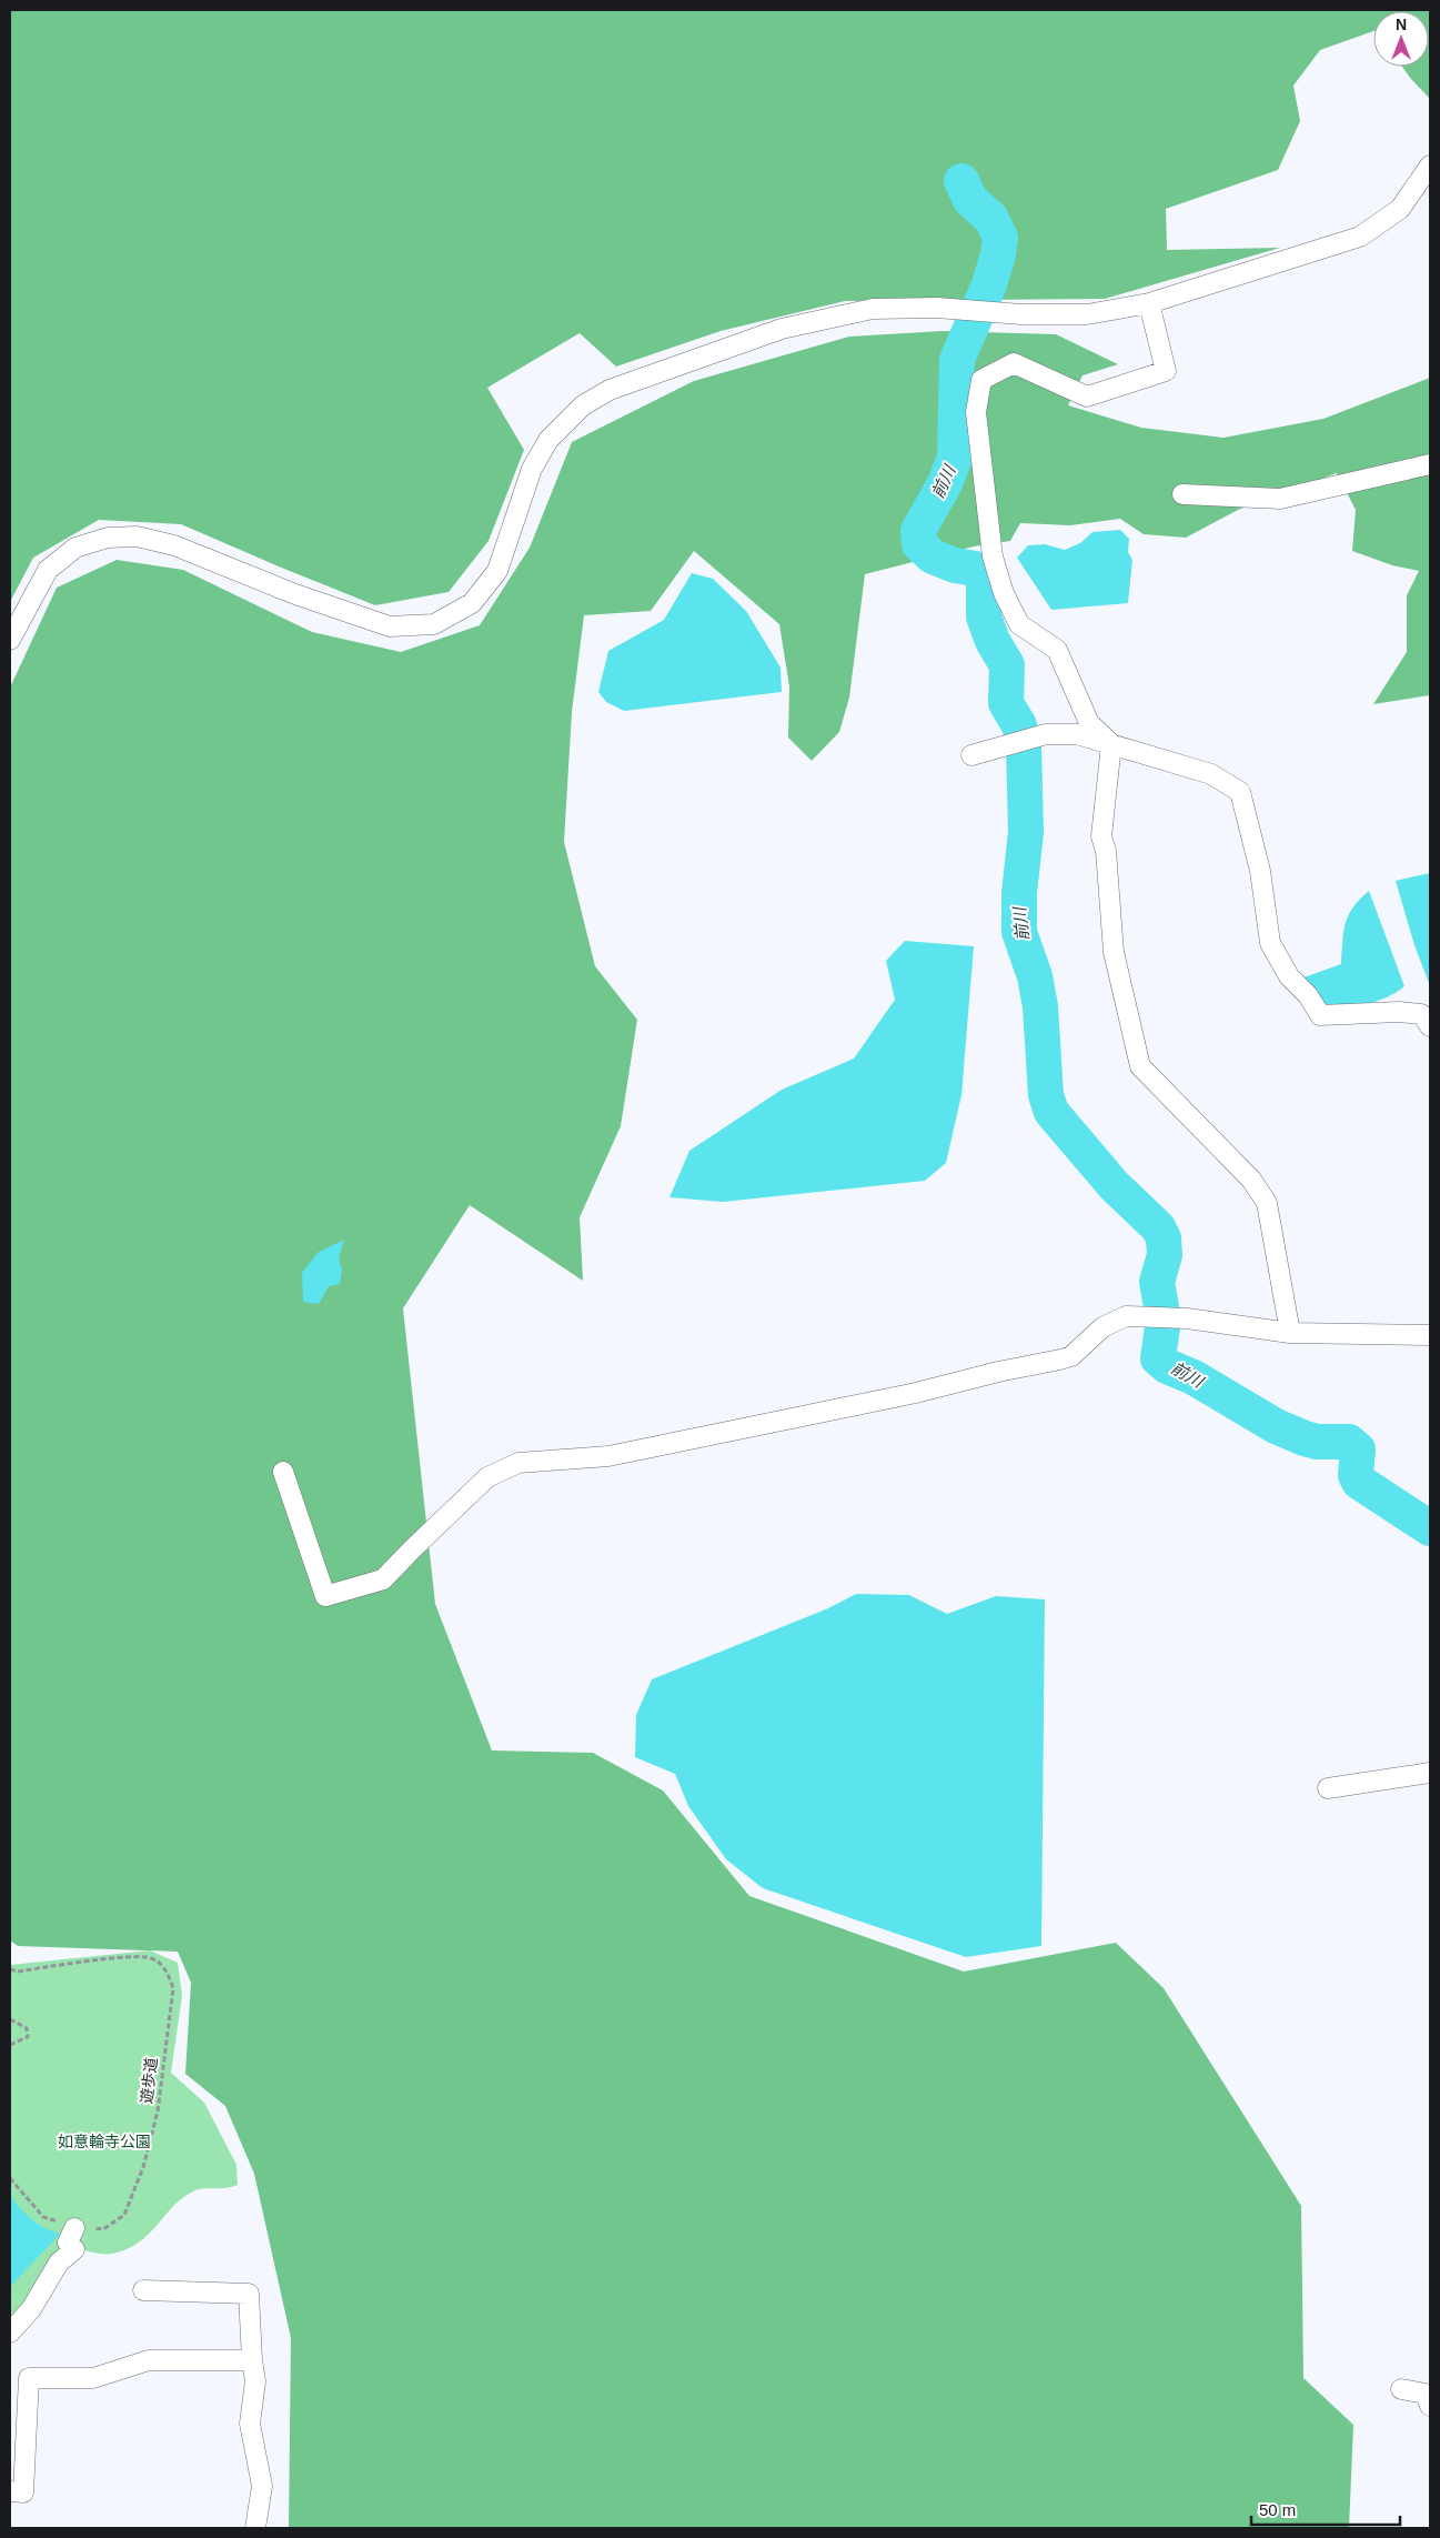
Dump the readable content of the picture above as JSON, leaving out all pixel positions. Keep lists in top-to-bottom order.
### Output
{
  "streets": {
    "path": ["遊歩道"]
  },
  "water": ["前川"],
  "parks": ["如意輪寺公園"],
  "scale_bar": "50 m",
  "north": "top"
}
